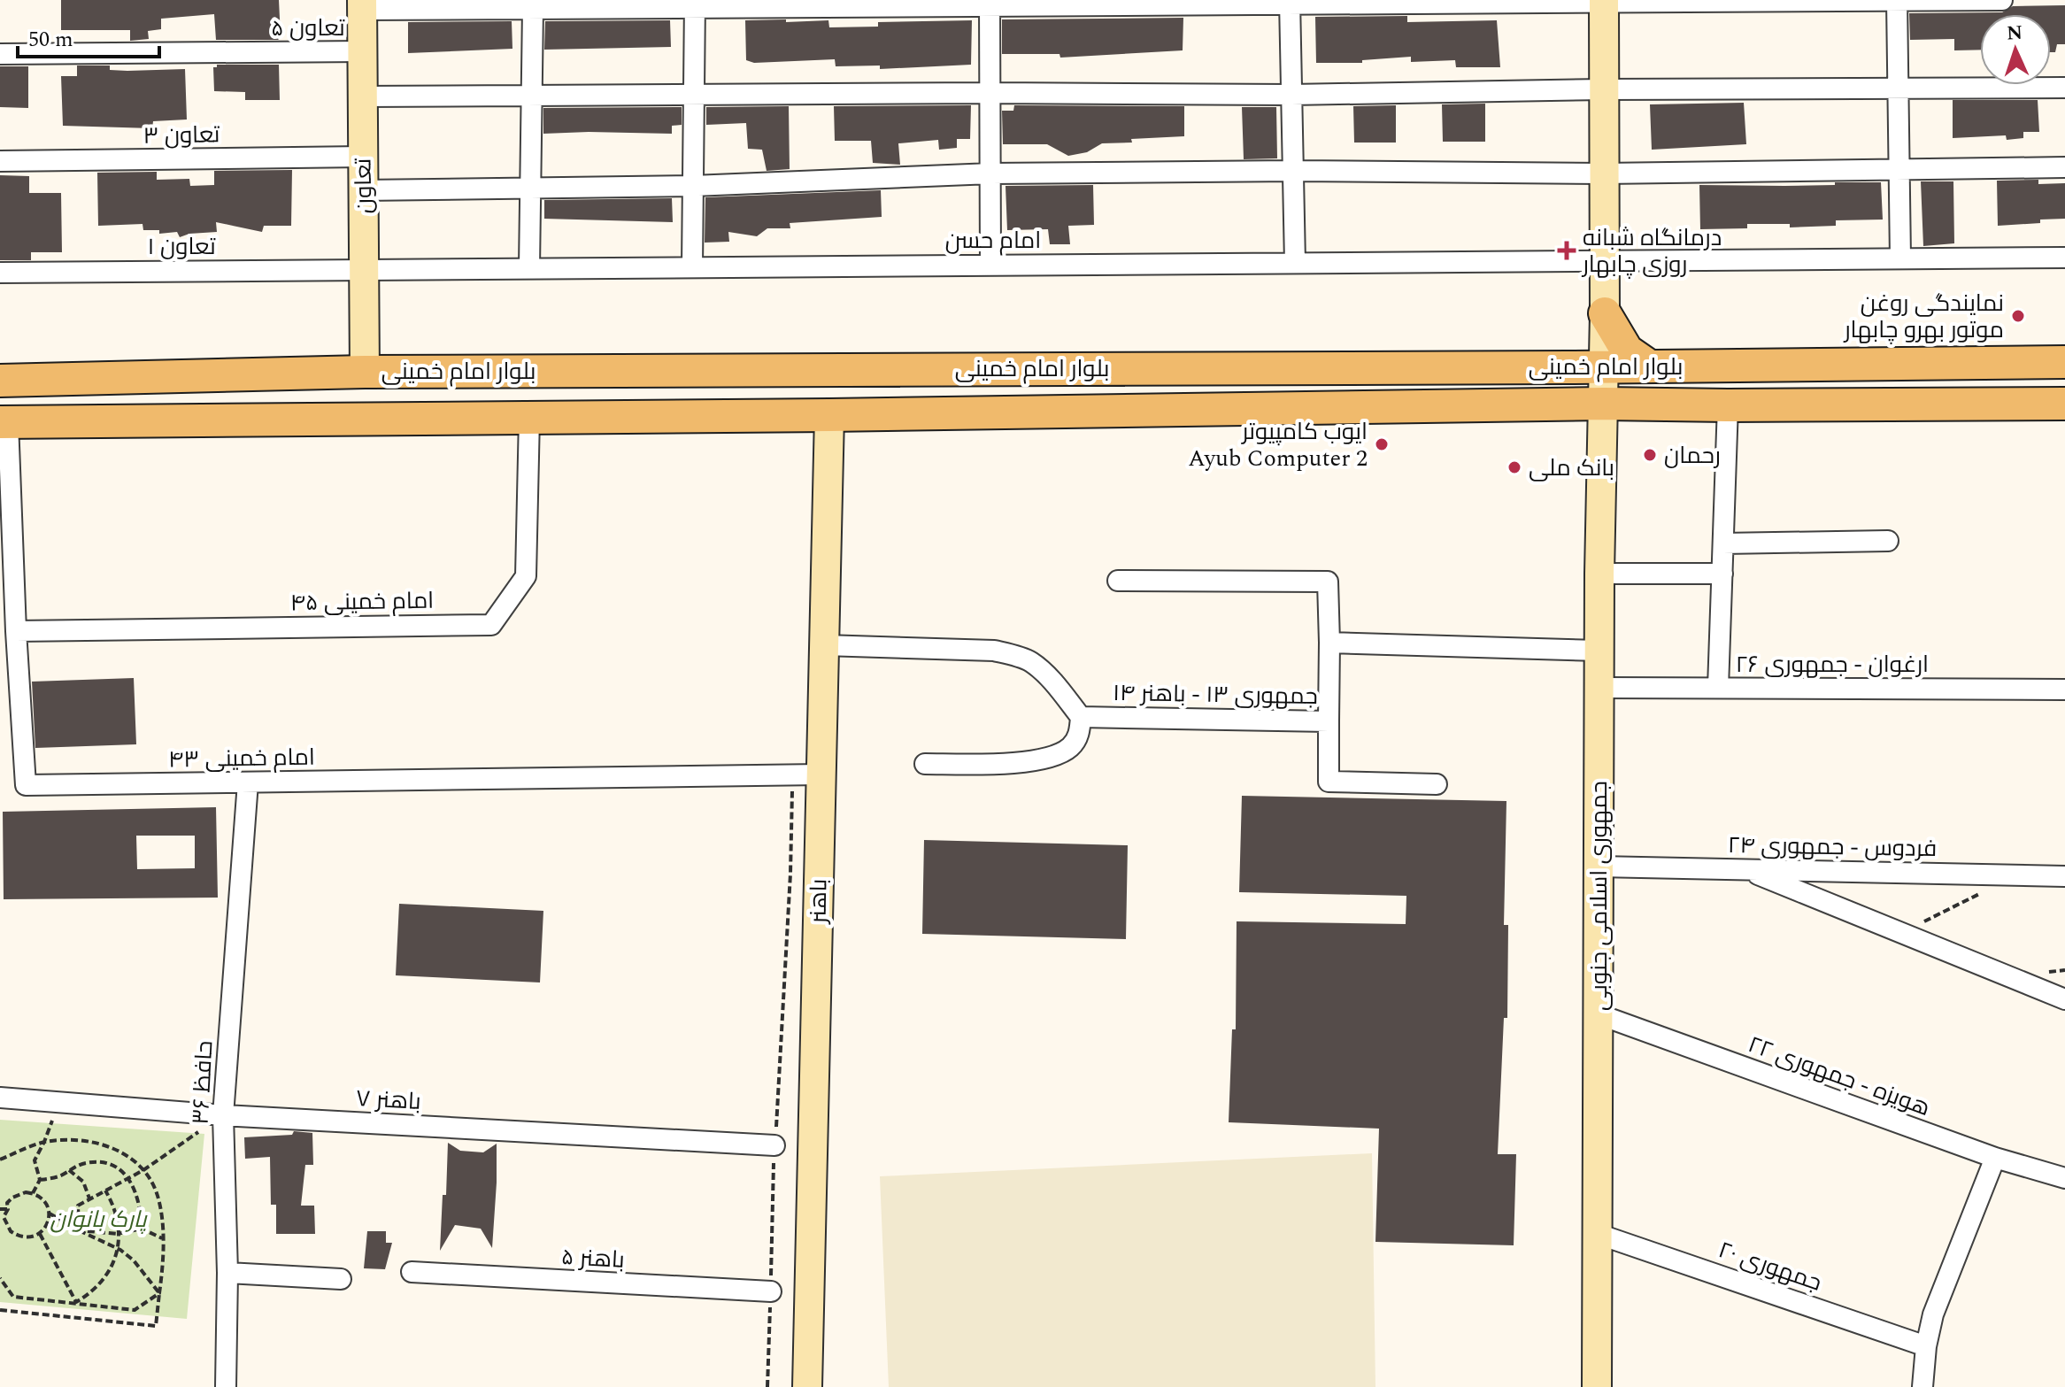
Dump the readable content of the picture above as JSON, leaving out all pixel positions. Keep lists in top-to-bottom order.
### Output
{
  "streets": {
    "main road": ["بلوار امام خمینی"],
    "street": [
      "تعاون ۵",
      "تعاون ۳",
      "تعاون",
      "امام حسن",
      "تعاون ۱",
      "امام خمینی ۴۵",
      "ارغوان - جمهوری ۲۶",
      "جمهوری ۱۳ - باهنر ۱۴",
      "امام خمینی ۴۳",
      "فردوس - جمهوری ۲۴",
      "جمهوری اسلامی جنوبی",
      "باهنر",
      "هویزه - جمهوری ۲۲",
      "حافظ ۳۶",
      "باهنر ۷",
      "باهنر ۵",
      "جمهوری ۲۰"
    ]
  },
  "crossings": [
    ["تعاون ۵", "تعاون"],
    ["تعاون ۳", "تعاون"],
    ["تعاون", "تعاون ۱"],
    ["تعاون", "بلوار امام خمینی"],
    ["امام حسن", "تعاون ۱"],
    ["امام حسن", "جمهوری اسلامی جنوبی"],
    ["بلوار امام خمینی", "امام خمینی ۴۵"],
    ["بلوار امام خمینی", "امام خمینی ۴۳"],
    ["بلوار امام خمینی", "جمهوری اسلامی جنوبی"],
    ["بلوار امام خمینی", "باهنر"],
    ["امام خمینی ۴۵", "امام خمینی ۴۳"],
    ["ارغوان - جمهوری ۲۶", "جمهوری اسلامی جنوبی"],
    ["جمهوری ۱۳ - باهنر ۱۴", "باهنر"],
    ["امام خمینی ۴۳", "باهنر"],
    ["امام خمینی ۴۳", "حافظ ۳۶"],
    ["فردوس - جمهوری ۲۴", "جمهوری اسلامی جنوبی"],
    ["جمهوری اسلامی جنوبی", "هویزه - جمهوری ۲۲"],
    ["جمهوری اسلامی جنوبی", "جمهوری ۲۰"],
    ["حافظ ۳۶", "باهنر ۷"]
  ],
  "parks": ["پارک بانوان"],
  "places": {
    "health": ["درمانگاه شبانه روزی چابهار"],
    "other": [
      "نمایندگی روغن موتور بهرو چابهار",
      "ایوب کامپیوتر Ayub Computer 2",
      "رحمان",
      "بانک ملی"
    ]
  },
  "scale_bar": "50 m",
  "north": "top"
}
